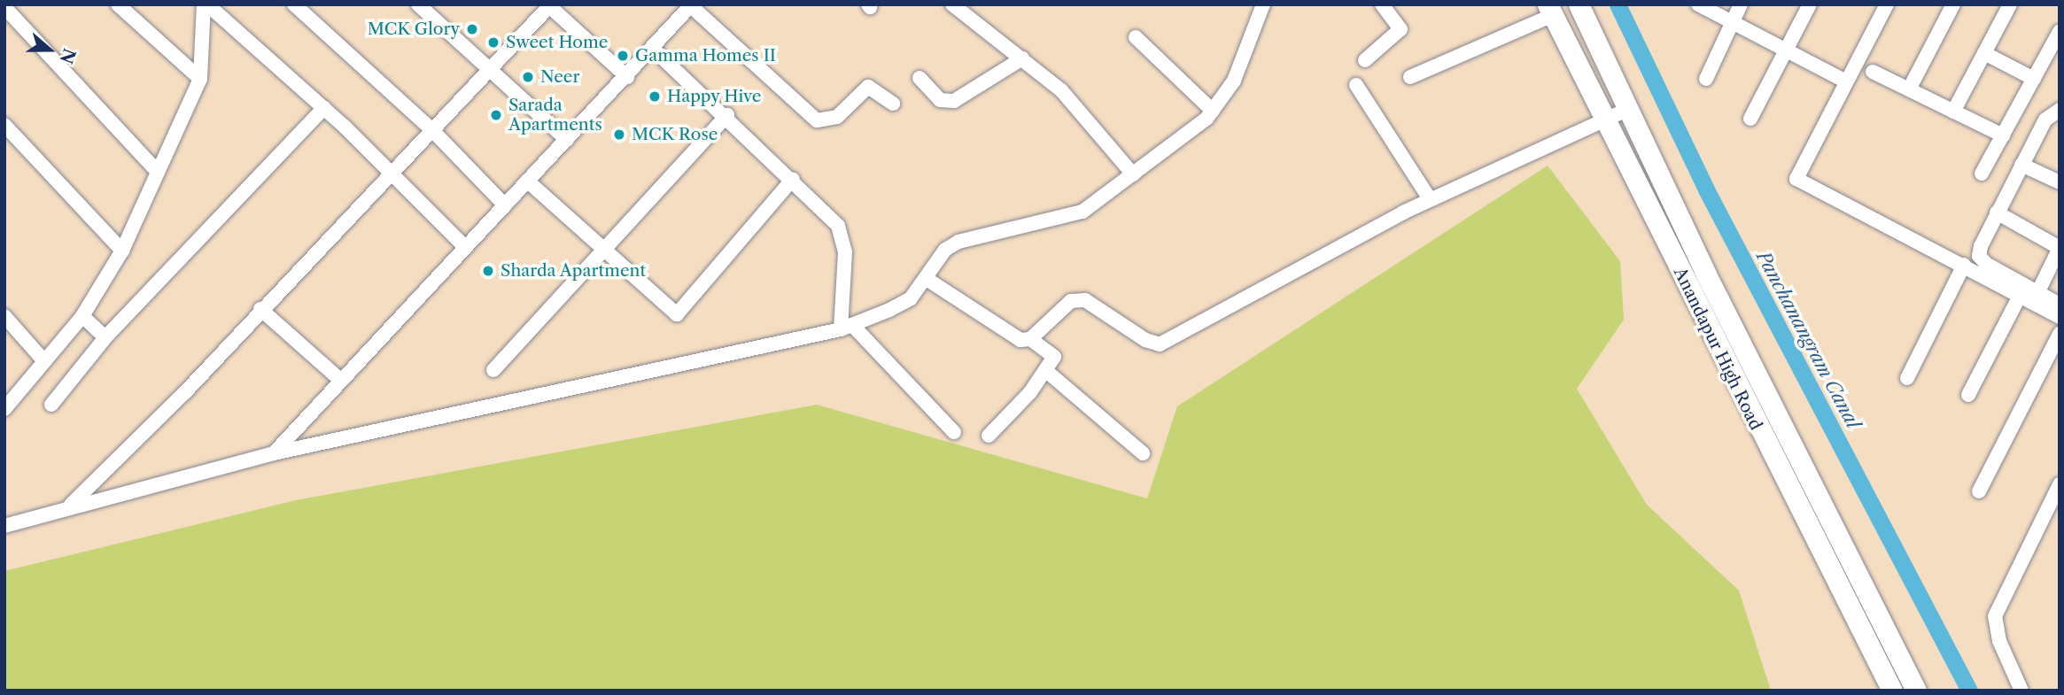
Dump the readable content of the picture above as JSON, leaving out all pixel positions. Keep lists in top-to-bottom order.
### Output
{
  "streets": {
    "main road": ["Anandapur High Road"]
  },
  "water": ["Panchanangram Canal"],
  "places": [
    "MCK Glory",
    "Sweet Home",
    "Gamma Homes II",
    "Neer",
    "Happy Hive",
    "Sarada Apartments",
    "MCK Rose",
    "Sharda Apartment"
  ],
  "north": "right"
}
